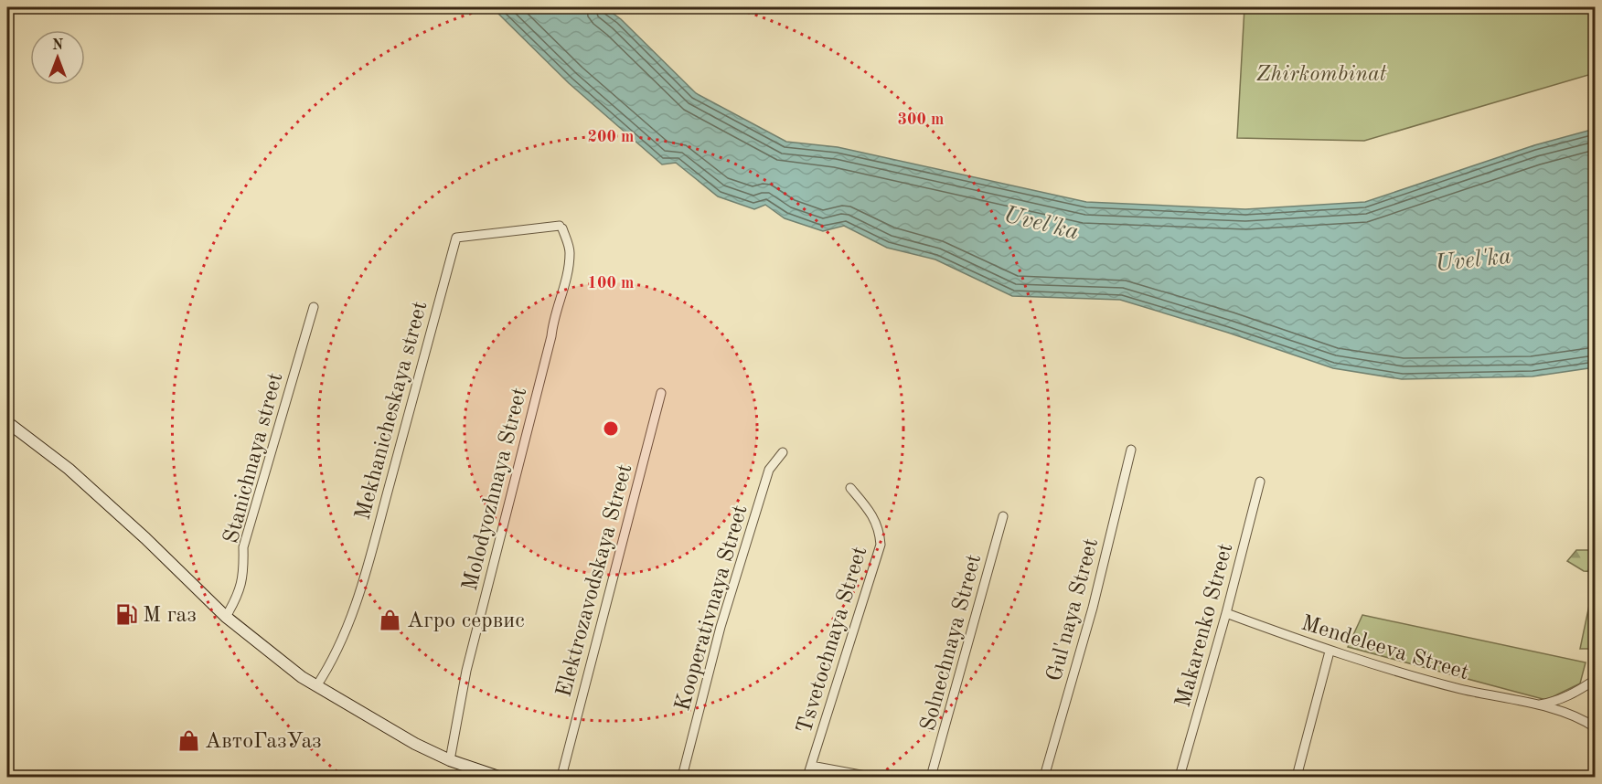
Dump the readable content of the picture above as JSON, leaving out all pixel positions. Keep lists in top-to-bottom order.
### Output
{
  "streets": {
    "street": [
      "Mekhanicheskaya street",
      "Stanichnaya street",
      "Molodyozhnaya Street",
      "Elektrozavodskaya Street",
      "Kooperativnaya Street",
      "Gul'naya Street",
      "Makarenko Street",
      "Tsvetochnaya Street",
      "Solnechnaya Street",
      "Mendeleeva Street"
    ]
  },
  "crossings": [
    ["Mekhanicheskaya street", "Molodyozhnaya Street"],
    ["Makarenko Street", "Mendeleeva Street"]
  ],
  "water": ["Uvel'ka"],
  "parks": ["Zhirkombinat"],
  "places": {
    "fuel station": ["М газ"],
    "shop": ["Агро сервис", "АвтоГазУаз"]
  },
  "north": "top",
  "rings": ["300 m", "200 m", "100 m"]
}
